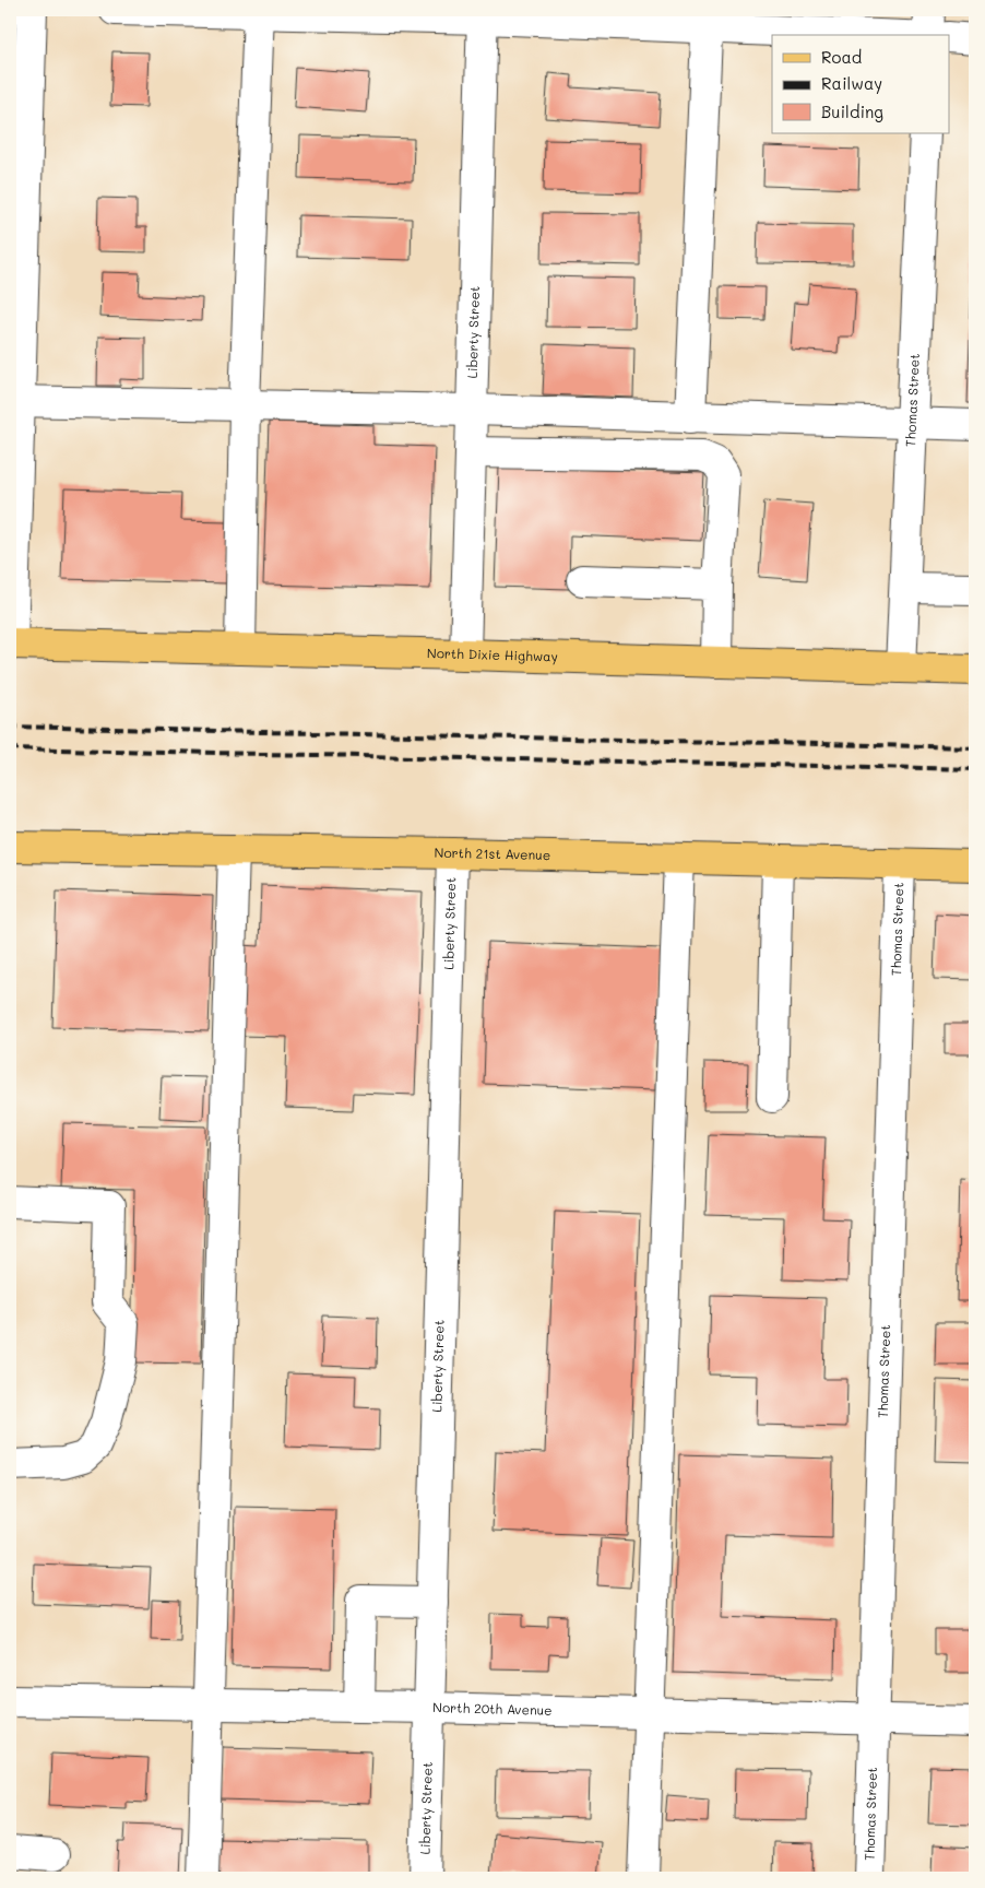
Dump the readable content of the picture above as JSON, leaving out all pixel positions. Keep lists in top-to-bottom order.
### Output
{
  "streets": {
    "main road": ["North Dixie Highway", "North 21st Avenue"],
    "street": ["Liberty Street", "Thomas Street", "North 20th Avenue"]
  },
  "crossings": [
    ["Liberty Street", "North Dixie Highway"],
    ["Liberty Street", "North 21st Avenue"],
    ["Liberty Street", "North 20th Avenue"],
    ["Thomas Street", "North Dixie Highway"],
    ["Thomas Street", "North 21st Avenue"],
    ["Thomas Street", "North 20th Avenue"]
  ],
  "legend": ["Road", "Railway", "Building"]
}
